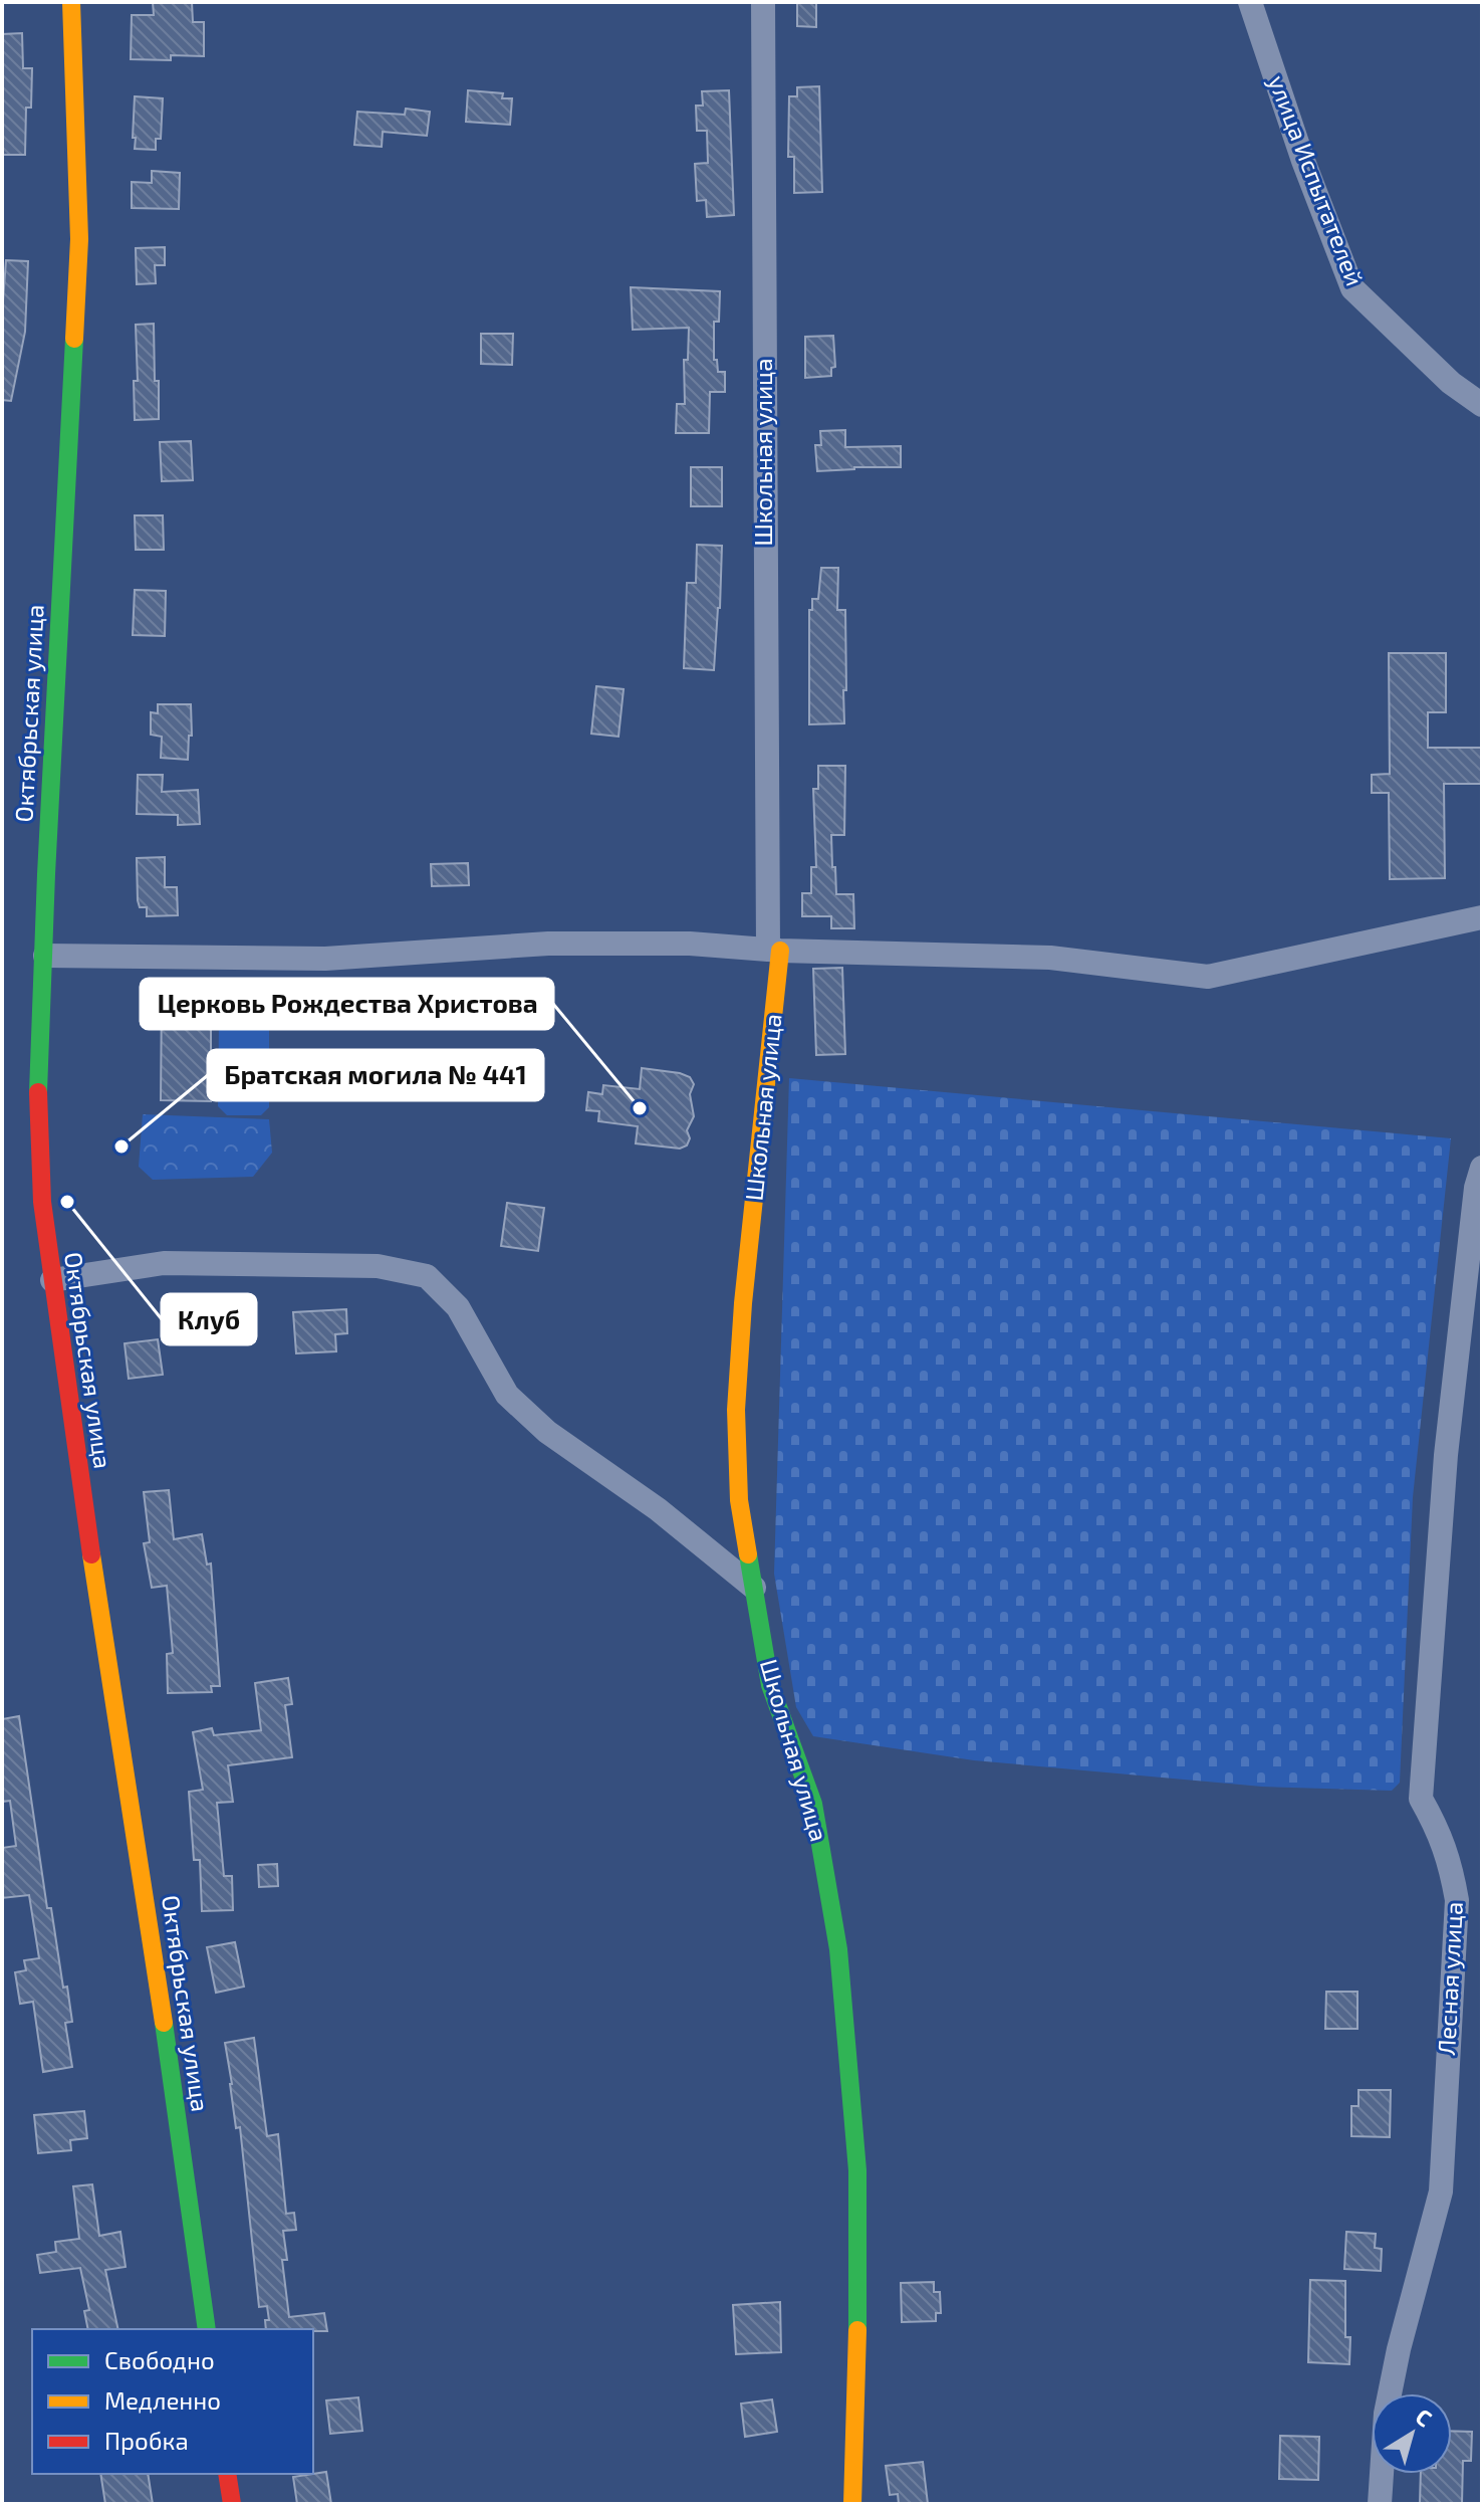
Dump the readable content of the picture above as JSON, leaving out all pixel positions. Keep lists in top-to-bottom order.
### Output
{
  "streets": {
    "street": [
      "улица Испытателей",
      "Школьная улица",
      "Октябрьская улица",
      "Лесная улица"
    ]
  },
  "places": ["Церковь Рождества Христова", "Братская могила № 441", "Клуб"],
  "legend": ["Свободно", "Медленно", "Пробка"],
  "north": "top right"
}
